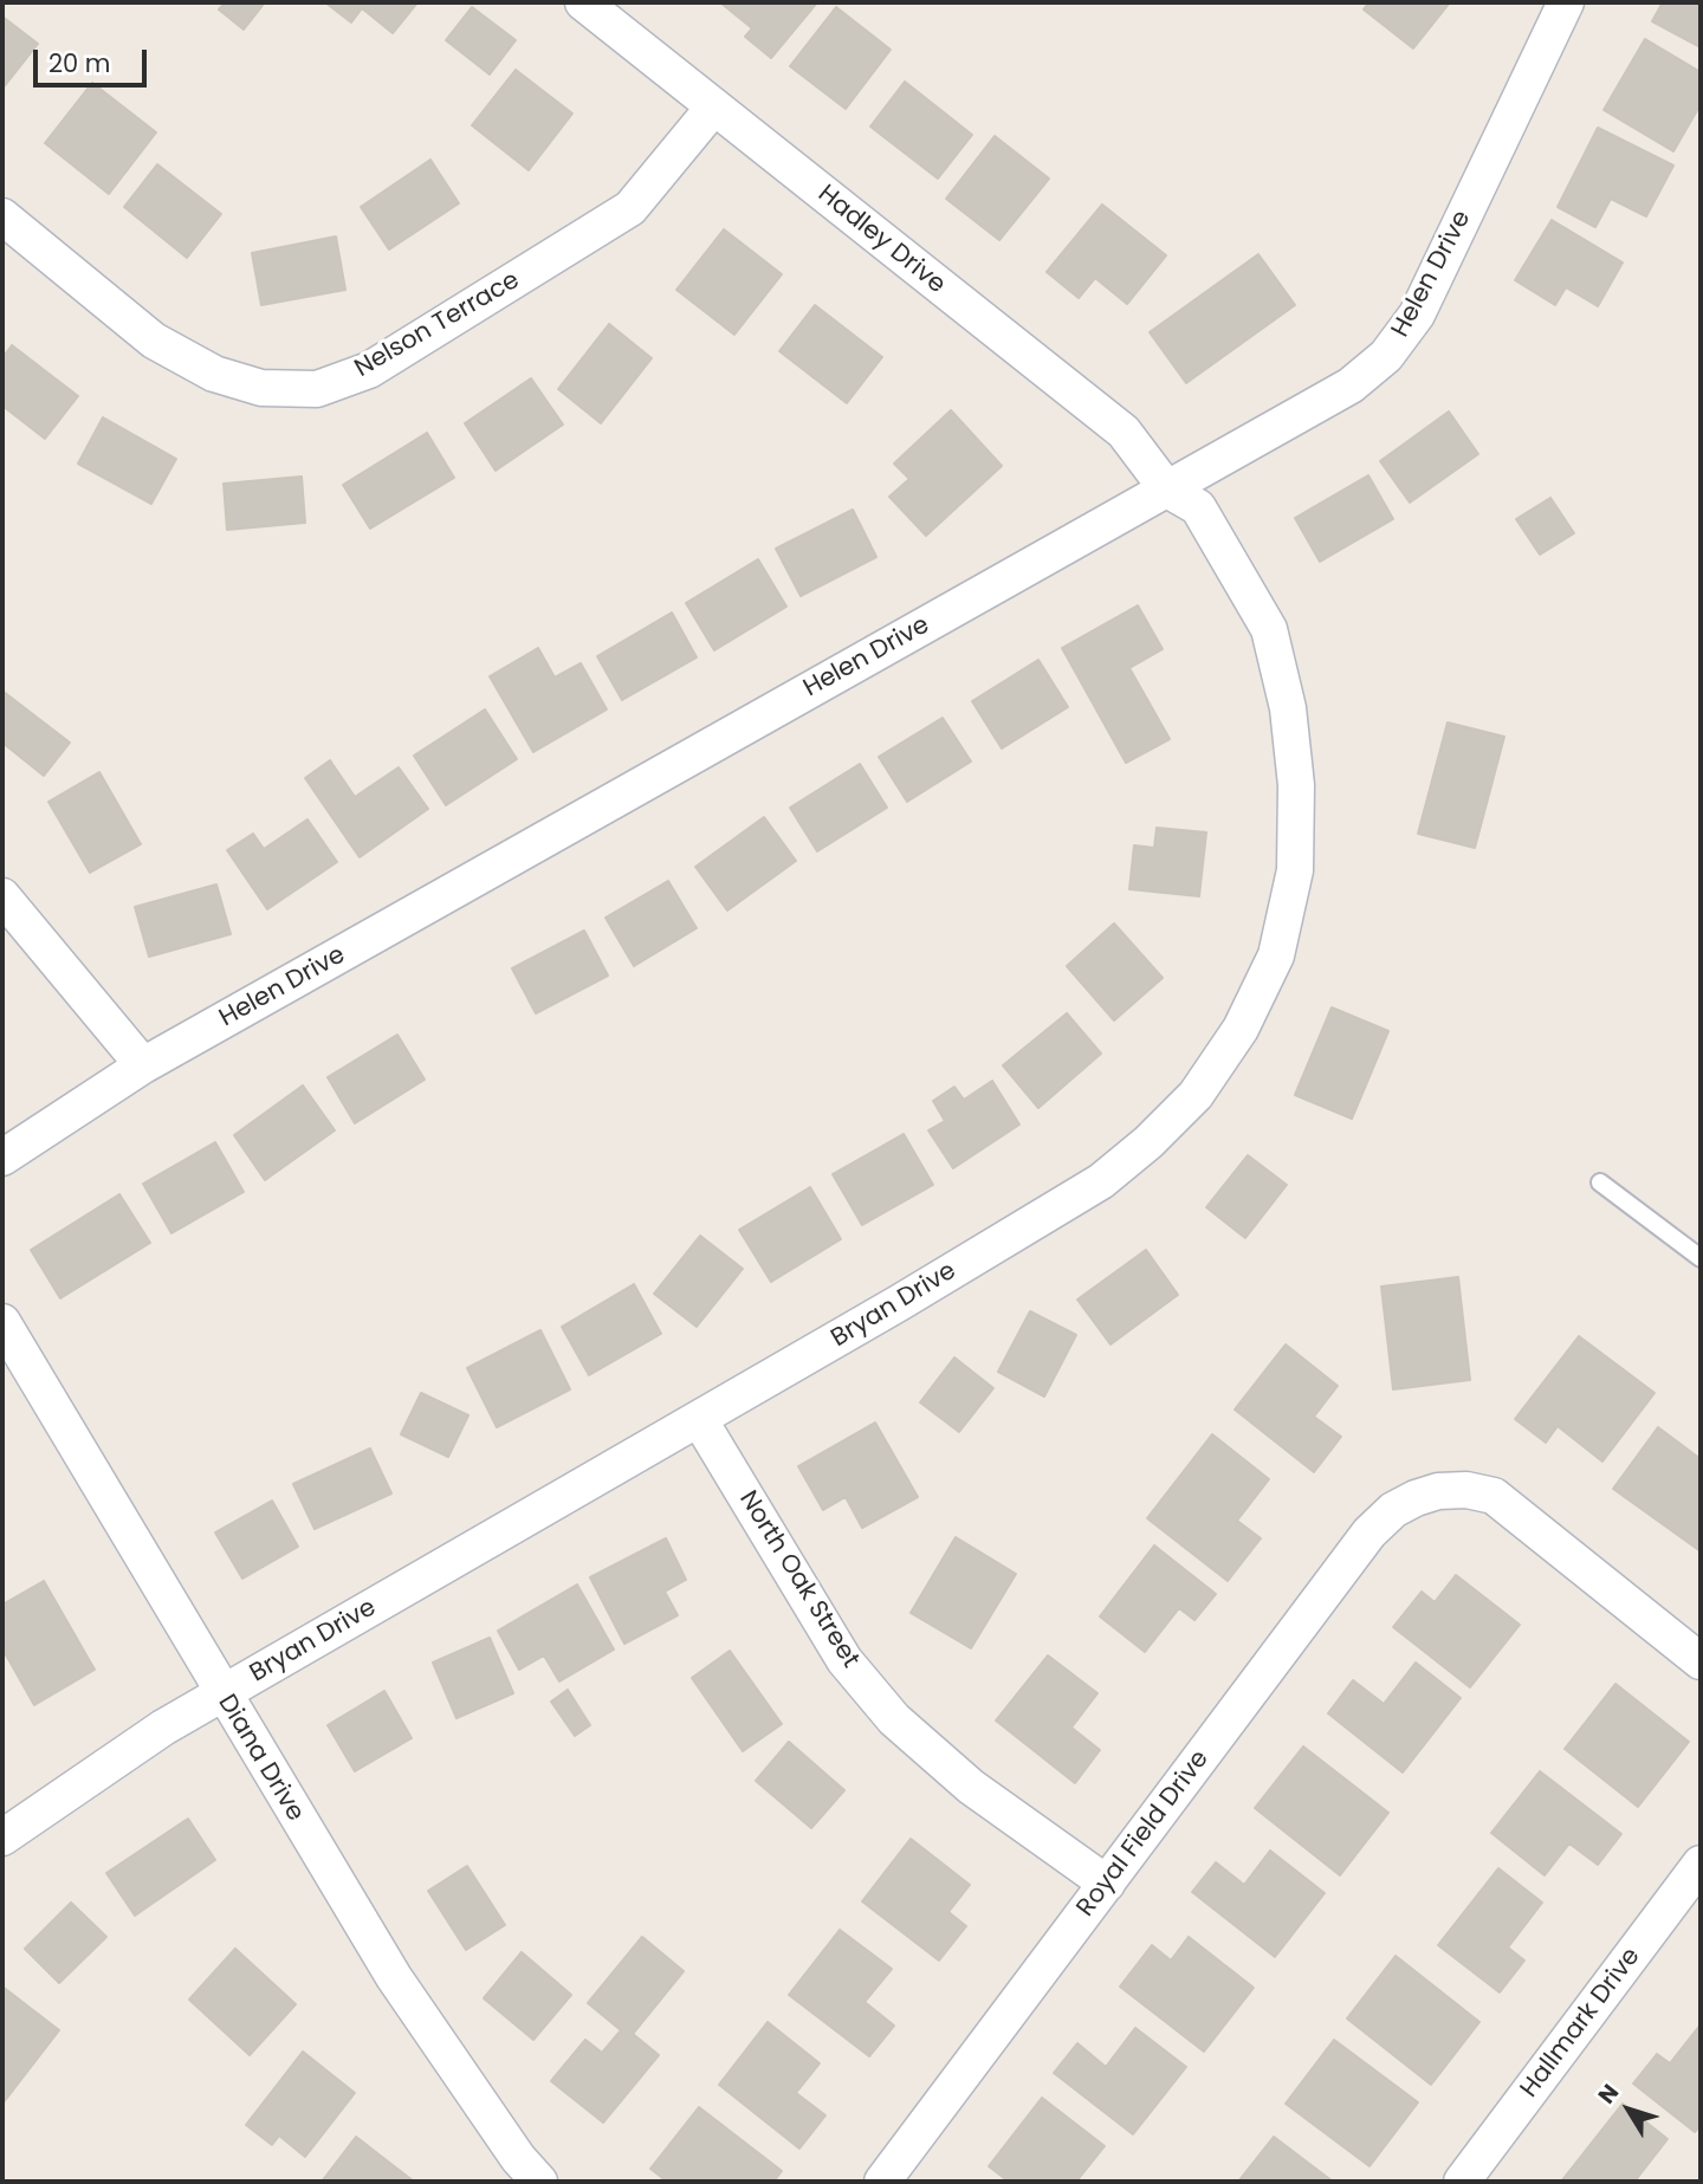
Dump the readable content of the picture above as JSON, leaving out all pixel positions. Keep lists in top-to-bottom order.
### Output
{
  "streets": {
    "street": [
      "Hadley Drive",
      "Helen Drive",
      "Nelson Terrace",
      "Bryan Drive",
      "North Oak Street",
      "Diana Drive",
      "Royal Field Drive",
      "Hallmark Drive"
    ]
  },
  "crossings": [
    ["Hadley Drive", "Helen Drive"],
    ["Hadley Drive", "Nelson Terrace"],
    ["Hadley Drive", "Bryan Drive"],
    ["Helen Drive", "Bryan Drive"],
    ["Bryan Drive", "North Oak Street"],
    ["Bryan Drive", "Diana Drive"],
    ["North Oak Street", "Royal Field Drive"]
  ],
  "scale_bar": "20 m",
  "north": "top left"
}
